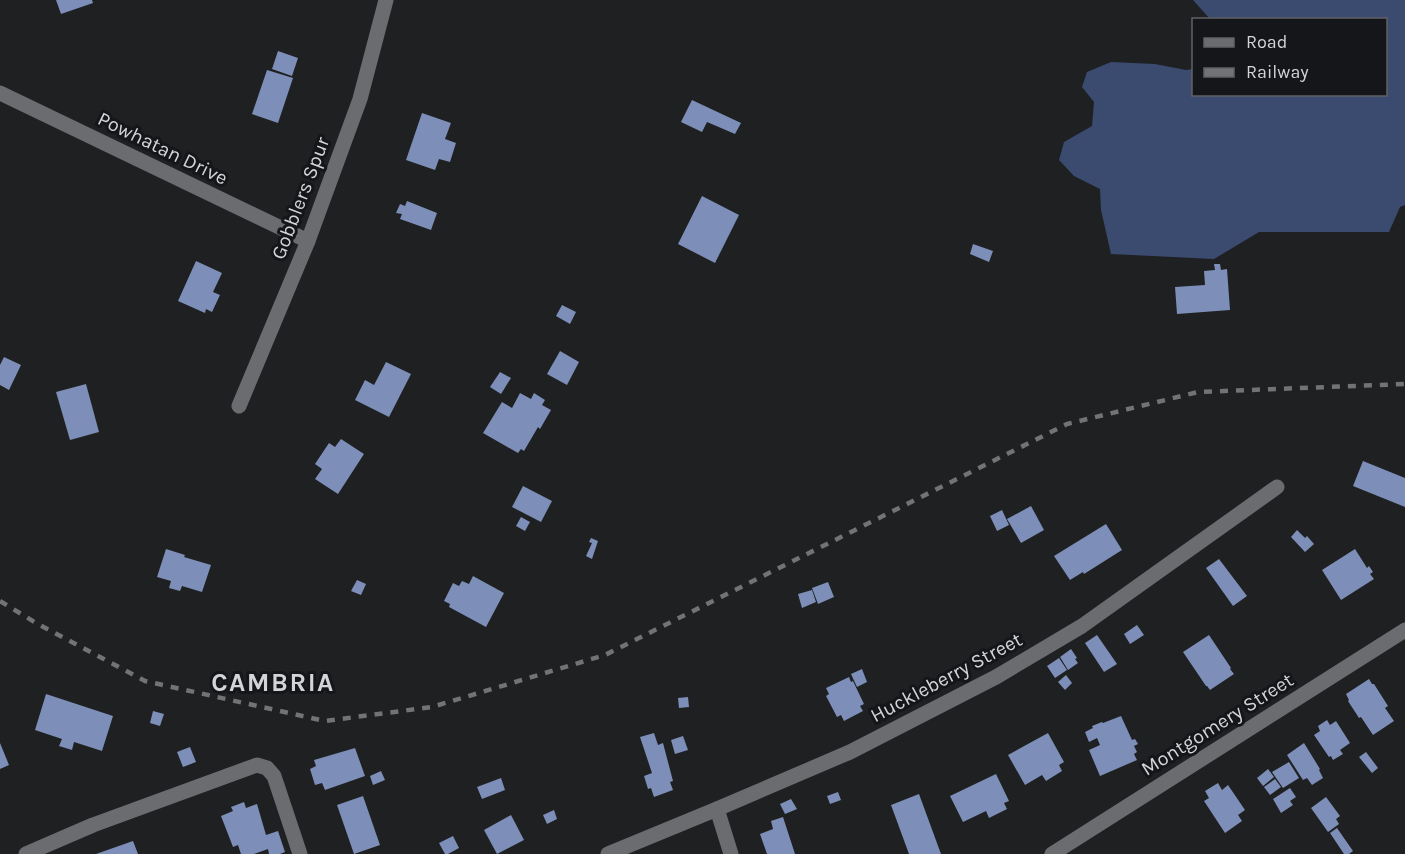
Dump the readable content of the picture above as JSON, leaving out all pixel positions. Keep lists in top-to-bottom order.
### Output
{
  "streets": {
    "street": [
      "Powhatan Drive",
      "Gobblers Spur",
      "Huckleberry Street",
      "Montgomery Street"
    ]
  },
  "crossings": [
    ["Powhatan Drive", "Gobblers Spur"]
  ],
  "districts": ["CAMBRIA"],
  "legend": ["Road", "Railway"]
}
